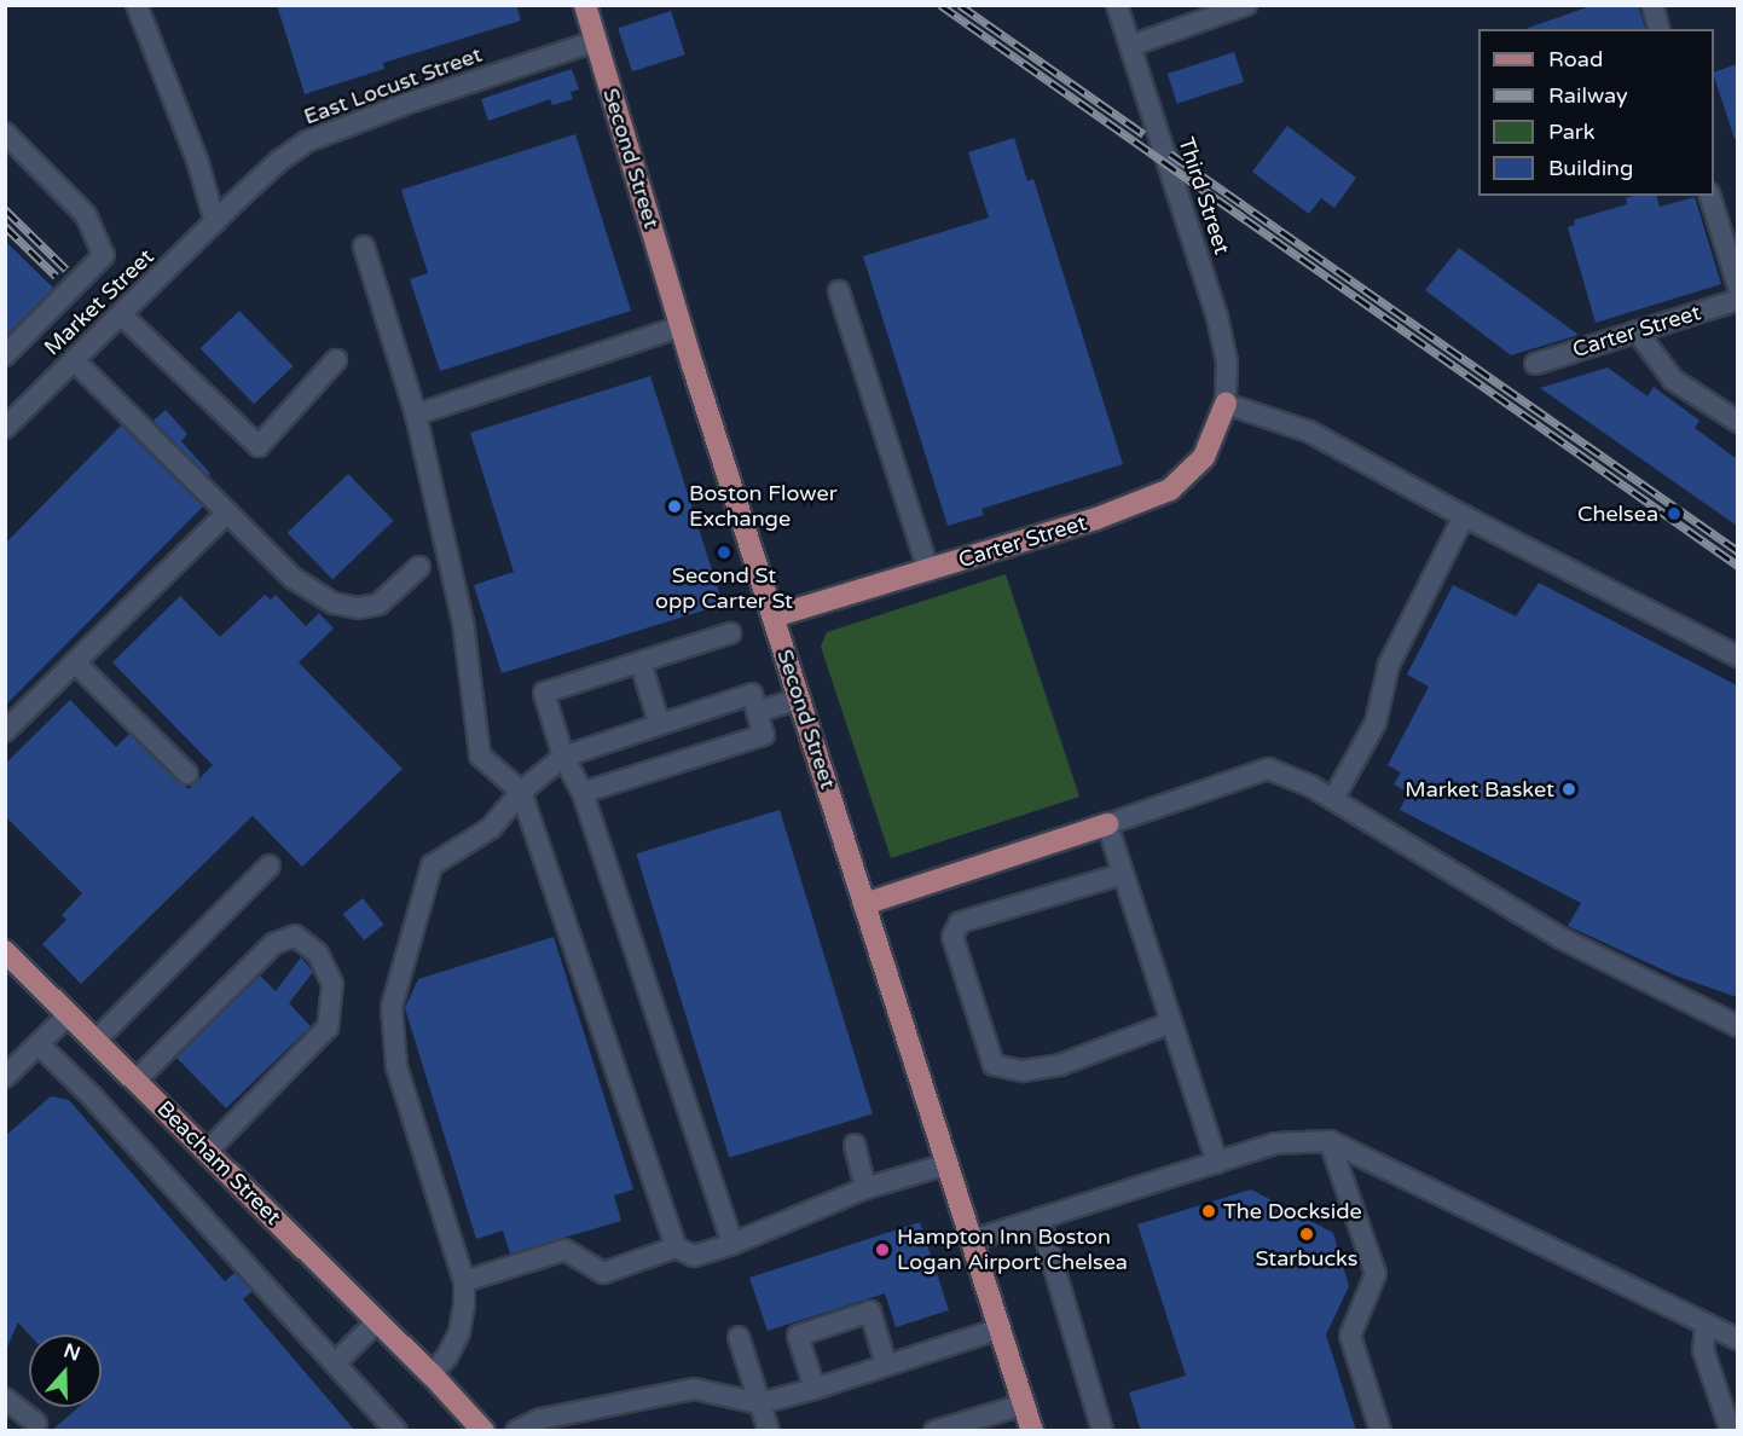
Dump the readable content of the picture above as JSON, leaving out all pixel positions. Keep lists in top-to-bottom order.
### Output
{
  "streets": {
    "main road": ["Second Street", "Carter Street", "Beacham Street"],
    "street": ["East Locust Street", "Third Street", "Market Street"]
  },
  "crossings": [
    ["East Locust Street", "Second Street"],
    ["East Locust Street", "Market Street"],
    ["Second Street", "Carter Street"],
    ["Third Street", "Carter Street"]
  ],
  "places": [
    "Boston Flower Exchange",
    "Chelsea",
    "Second St opp Carter St",
    "Market Basket",
    "The Dockside",
    "Starbucks",
    "Hampton Inn Boston Logan Airport Chelsea"
  ],
  "legend": [
    "Road",
    "Railway",
    "Park",
    "Building"
  ],
  "north": "top"
}
